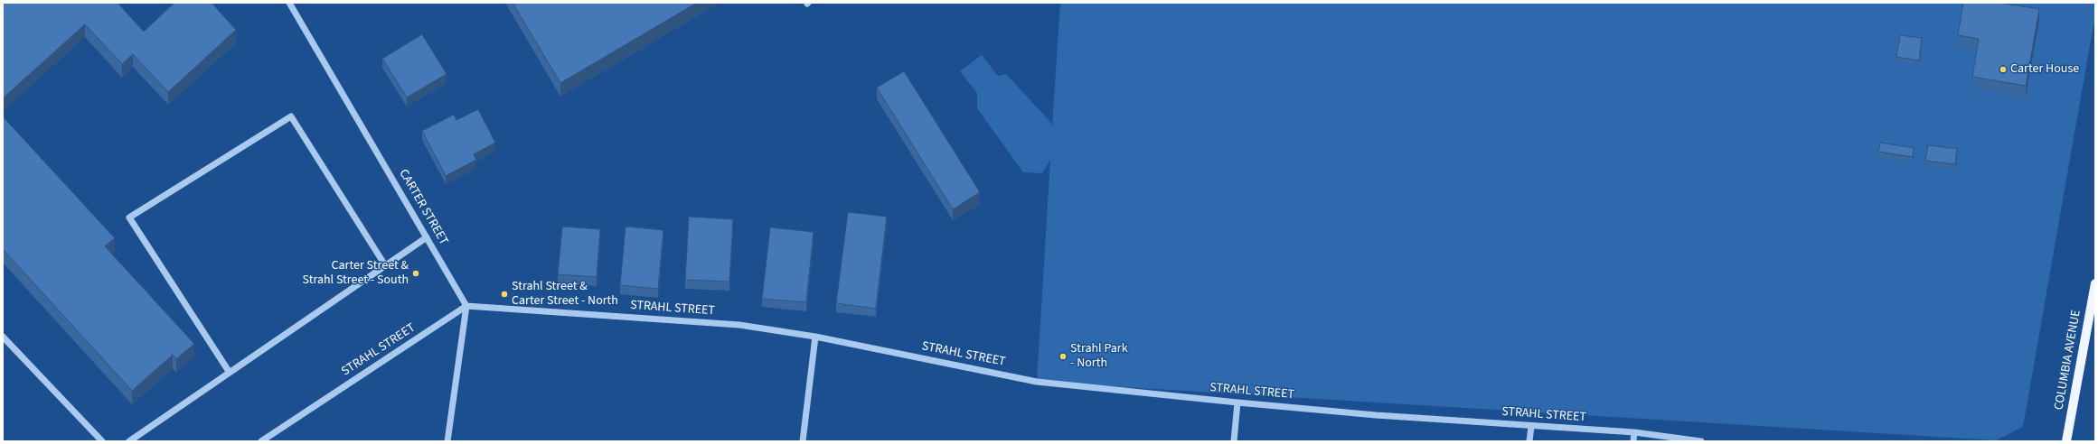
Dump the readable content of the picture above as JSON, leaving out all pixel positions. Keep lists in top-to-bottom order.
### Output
{
  "streets": {
    "main road": ["COLUMBIA AVENUE"],
    "street": ["CARTER STREET", "STRAHL STREET"]
  },
  "crossings": [
    ["CARTER STREET", "STRAHL STREET"]
  ],
  "places": [
    "Carter House",
    "Carter Street & Strahl Street - South",
    "Strahl Street & Carter Street - North",
    "Strahl Park - North"
  ]
}
